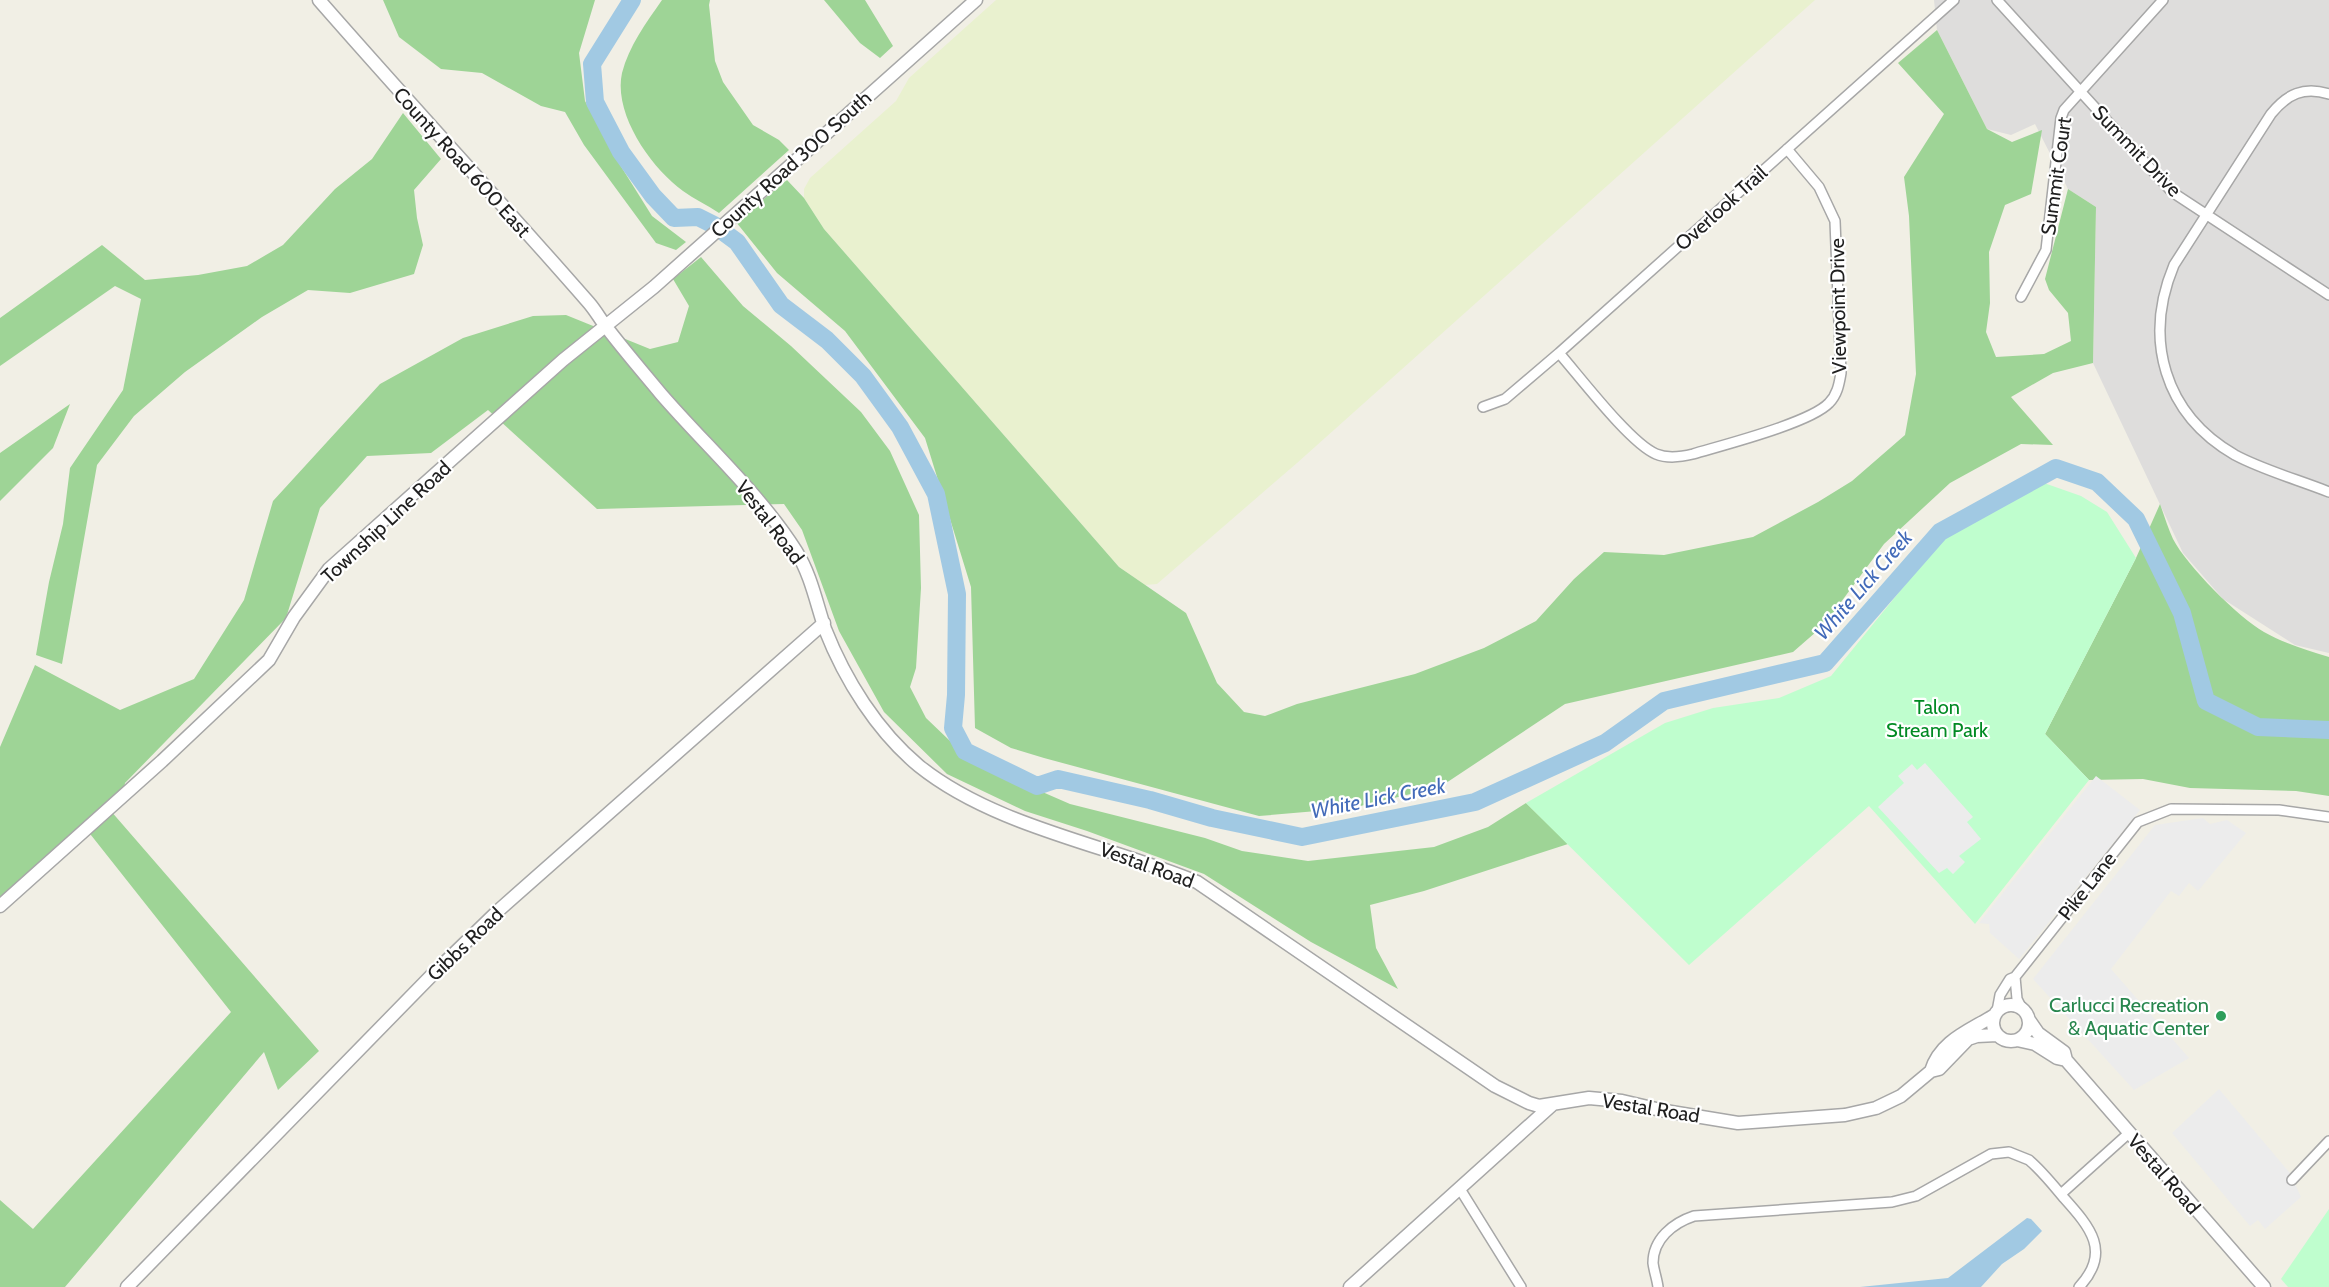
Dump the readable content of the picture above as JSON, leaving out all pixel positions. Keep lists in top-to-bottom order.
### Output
{
  "streets": {
    "street": [
      "Summit Drive",
      "County Road 600 East",
      "County Road 300 South",
      "Summit Court",
      "Overlook Trail",
      "Viewpoint Drive",
      "Township Line Road",
      "Vestal Road",
      "Pike Lane",
      "Gibbs Road"
    ]
  },
  "crossings": [
    ["Summit Drive", "Summit Court"],
    ["County Road 600 East", "County Road 300 South"],
    ["County Road 600 East", "Township Line Road"],
    ["County Road 600 East", "Vestal Road"],
    ["County Road 300 South", "Township Line Road"],
    ["County Road 300 South", "Vestal Road"],
    ["Overlook Trail", "Viewpoint Drive"],
    ["Township Line Road", "Vestal Road"],
    ["Vestal Road", "Pike Lane"],
    ["Vestal Road", "Gibbs Road"]
  ],
  "water": ["White Lick Creek"],
  "parks": ["Talon Stream Park"],
  "places": ["Carlucci Recreation & Aquatic Center"]
}
